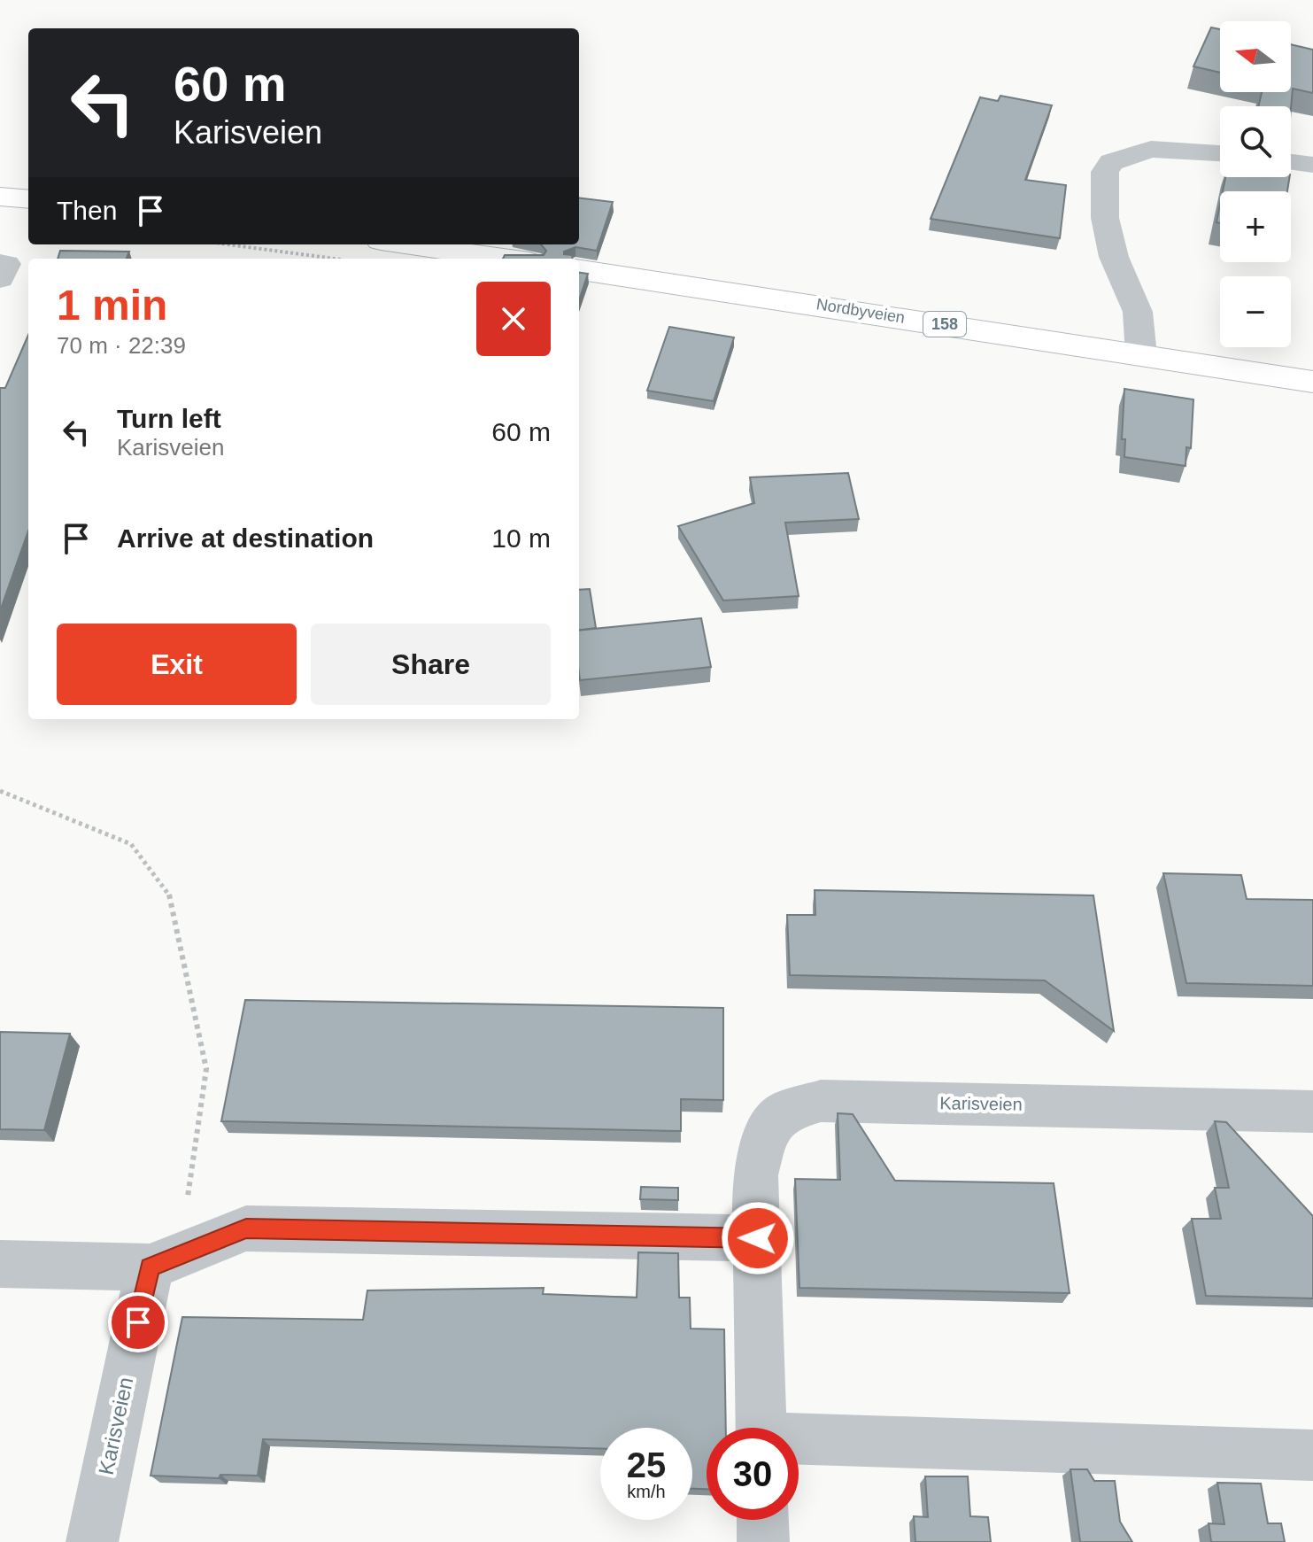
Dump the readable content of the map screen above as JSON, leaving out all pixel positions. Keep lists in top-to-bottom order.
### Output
{
  "streets": {
    "main road": ["Nordbyveien", "158"],
    "street": ["Karisveien"]
  },
  "north": "left",
  "page": {
    "map_buttons": ["+", "−"],
    "turn": ["60 m", "Karisveien"],
    "then": "Then",
    "heading": ["1 min", "70 m · 22:39"],
    "list": [
      {
        "name": "Turn left",
        "note": "Karisveien",
        "value": "60 m"
      },
      {
        "name": "Arrive at destination",
        "value": "10 m"
      }
    ],
    "buttons": ["Exit", "Share"],
    "speed": "25 km/h",
    "limit": "30"
  }
}
